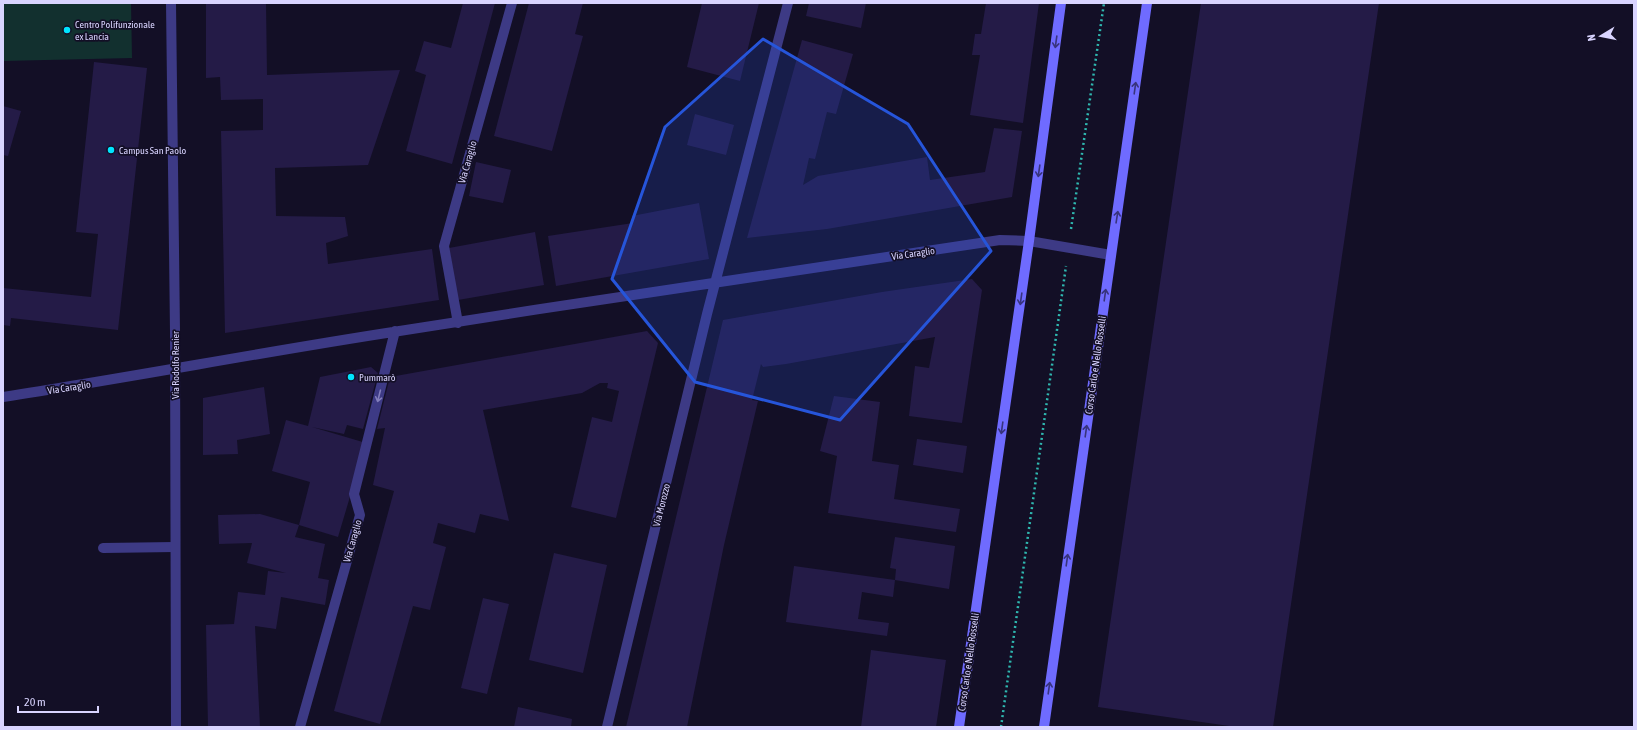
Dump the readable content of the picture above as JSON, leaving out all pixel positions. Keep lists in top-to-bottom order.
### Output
{
  "streets": {
    "street": [
      "Via Caraglio",
      "Via Rodolfo Renier",
      "Corso Carlo e Nello Rosselli",
      "Via Morozzo"
    ]
  },
  "crossings": [
    ["Via Caraglio", "Via Rodolfo Renier"],
    ["Via Caraglio", "Corso Carlo e Nello Rosselli"],
    ["Via Caraglio", "Via Morozzo"]
  ],
  "places": ["Centro Polifunzionale ex Lancia", "Campus San Paolo", "Pummarò"],
  "scale_bar": "20 m",
  "north": "left"
}
